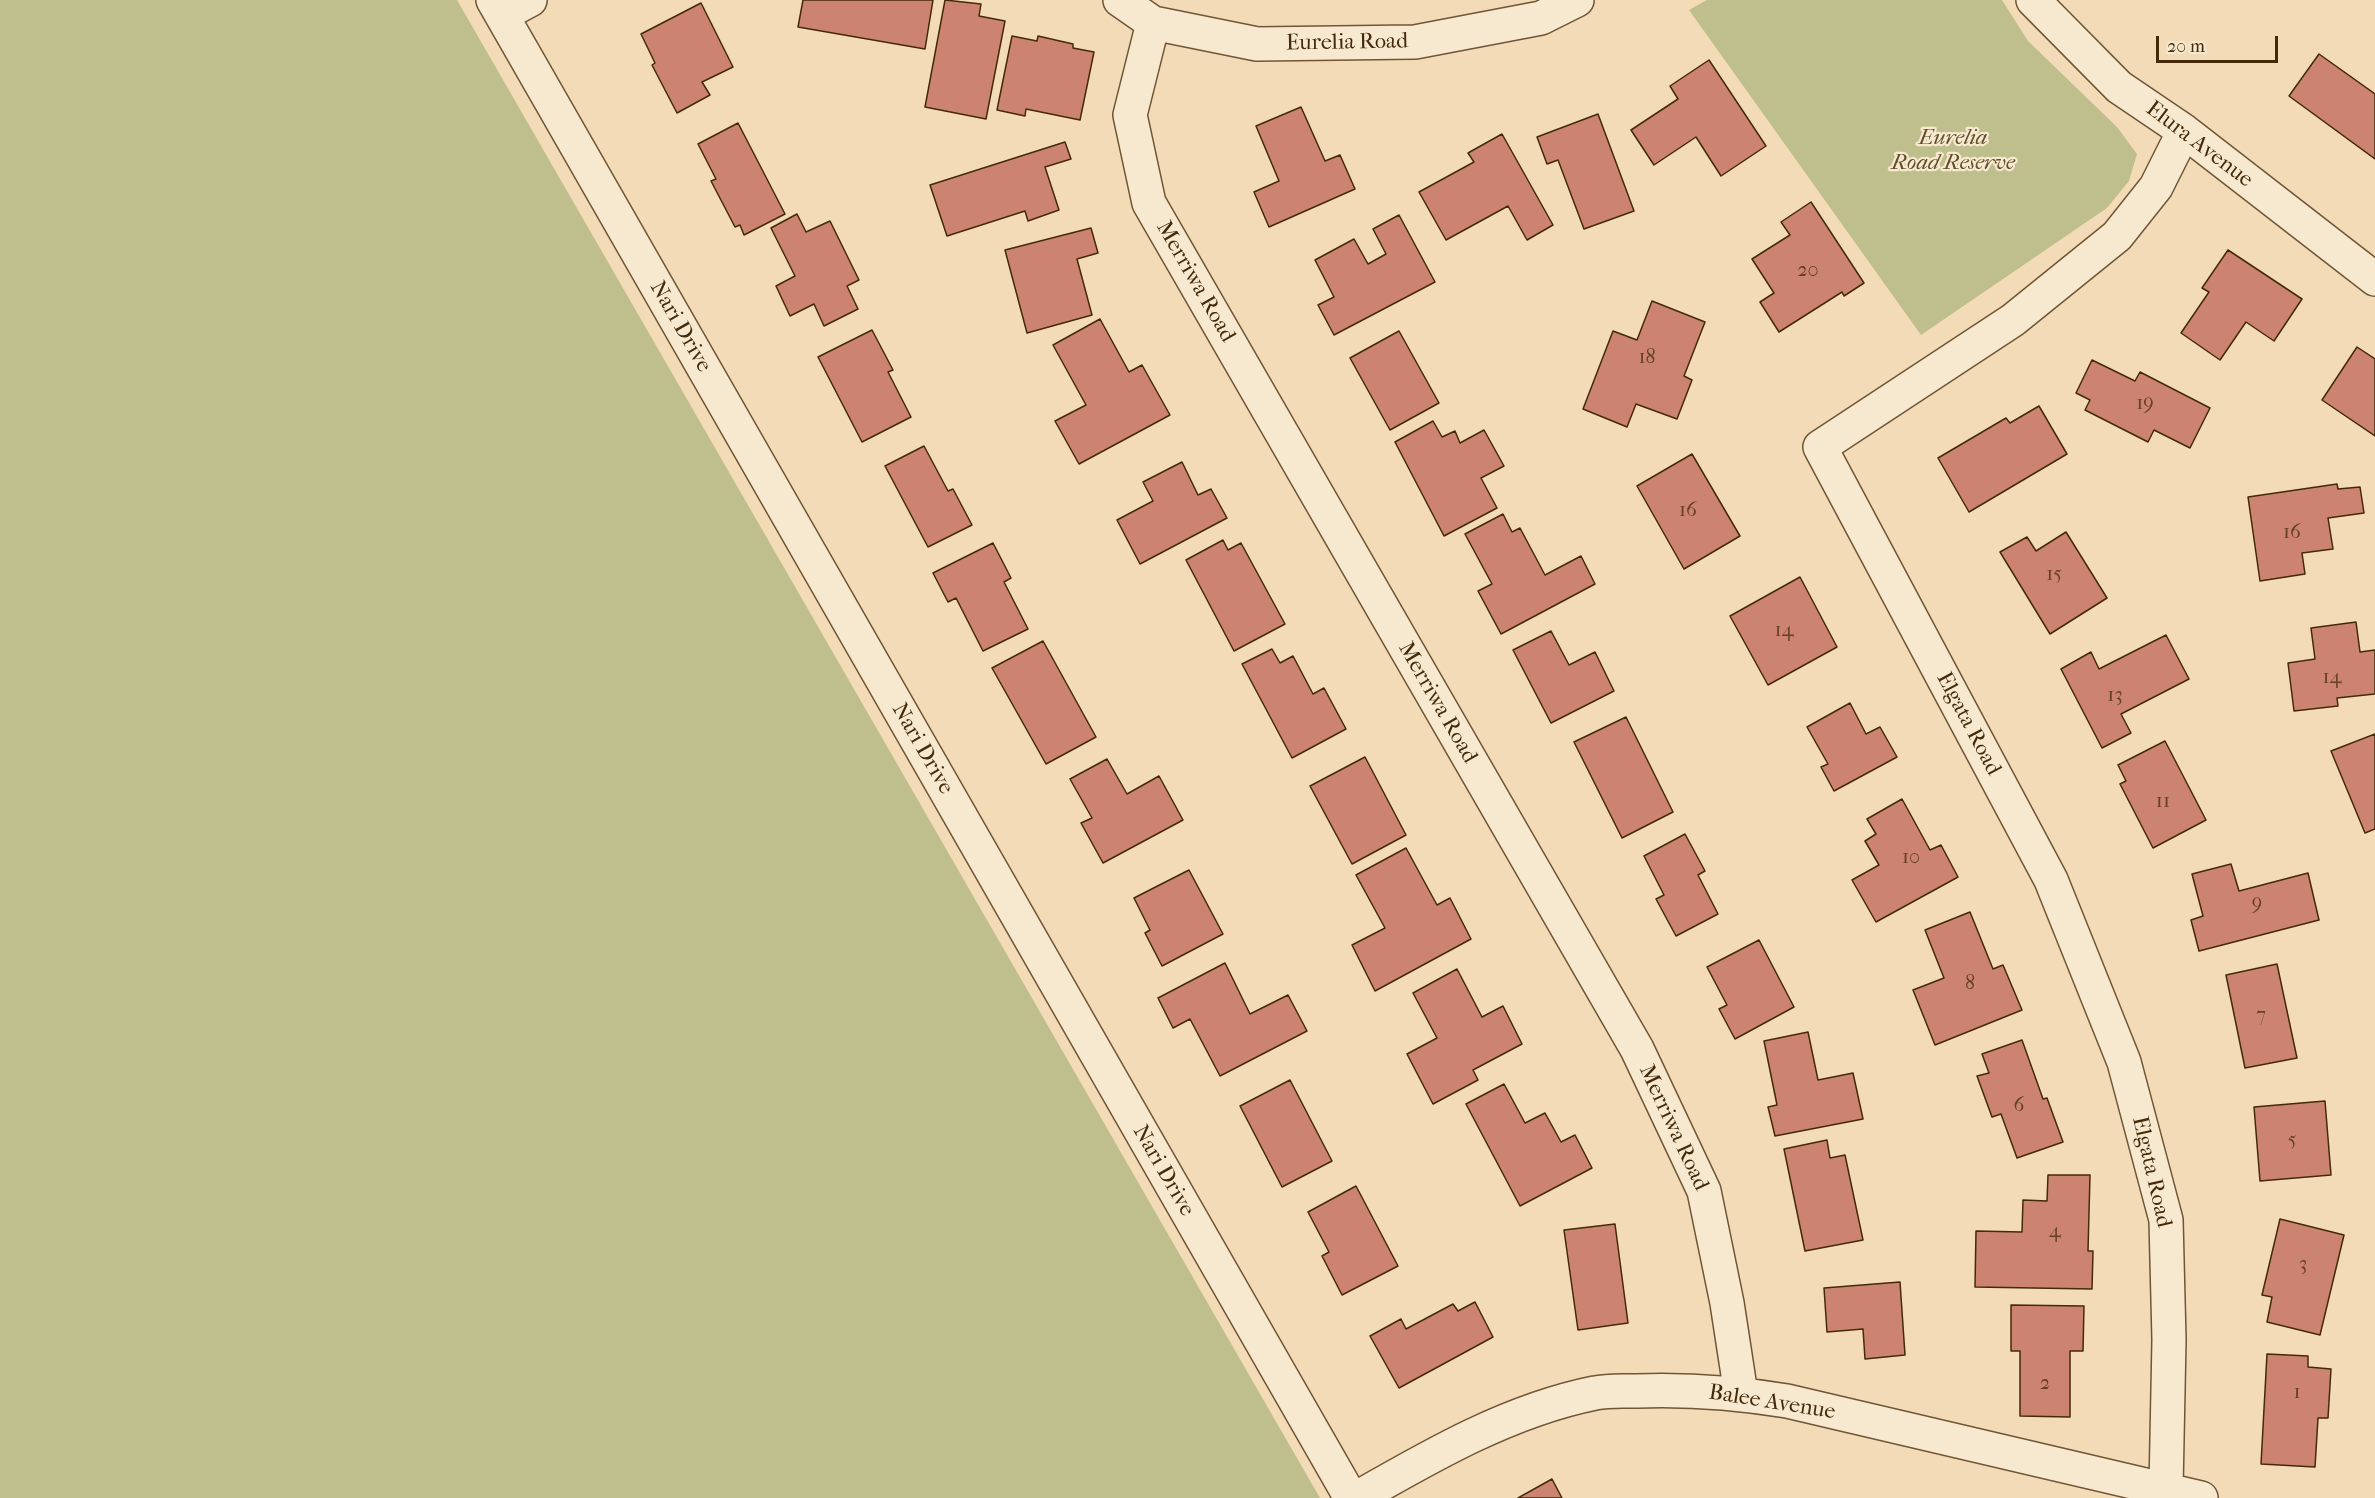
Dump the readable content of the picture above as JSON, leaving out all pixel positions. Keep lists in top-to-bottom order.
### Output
{
  "streets": {
    "street": [
      "Eurelia Road",
      "Elura Avenue",
      "Merriwa Road",
      "Nari Drive",
      "Elgata Road",
      "Balee Avenue"
    ]
  },
  "crossings": [
    ["Eurelia Road", "Merriwa Road"],
    ["Elura Avenue", "Elgata Road"],
    ["Merriwa Road", "Balee Avenue"],
    ["Elgata Road", "Balee Avenue"]
  ],
  "parks": ["Eurelia Road Reserve"],
  "house_numbers": [
    "20",
    "18",
    "19",
    "16",
    "16",
    "15",
    "14",
    "14",
    "13",
    "11",
    "10",
    "9",
    "8",
    "7",
    "6",
    "5",
    "4",
    "3",
    "2",
    "1"
  ],
  "scale_bar": "20 m"
}
